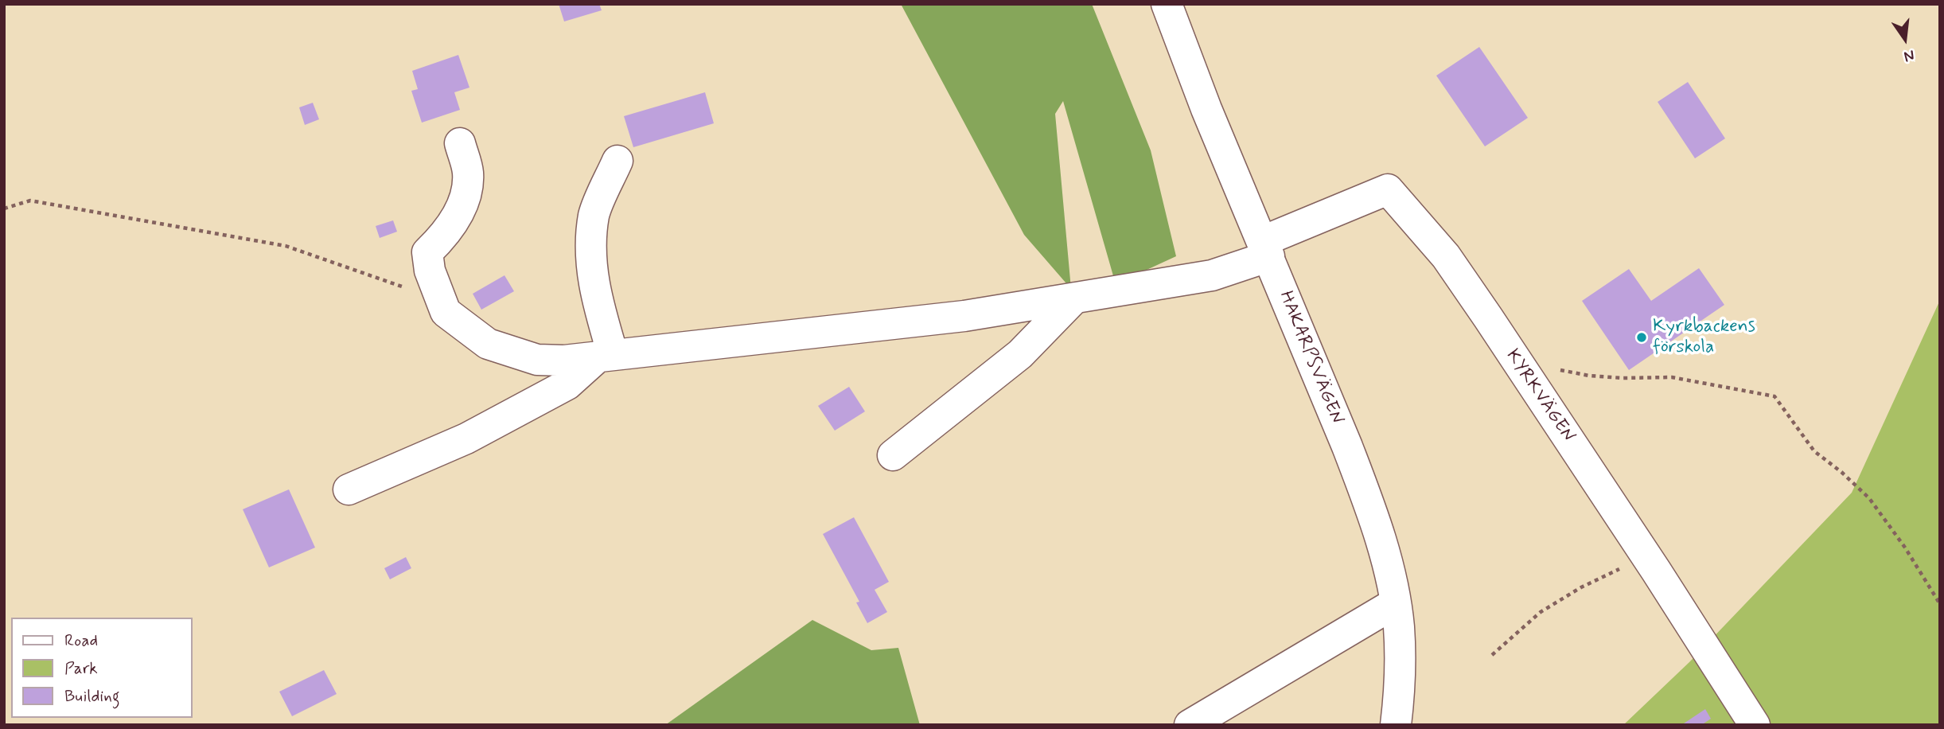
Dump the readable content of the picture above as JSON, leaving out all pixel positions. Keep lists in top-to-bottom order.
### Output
{
  "streets": {
    "street": ["HAKARPSVÄGEN", "KYRKVÄGEN"]
  },
  "crossings": [
    ["HAKARPSVÄGEN", "KYRKVÄGEN"]
  ],
  "places": ["Kyrkbackens förskola"],
  "legend": ["Road", "Park", "Building"],
  "north": "bottom"
}
